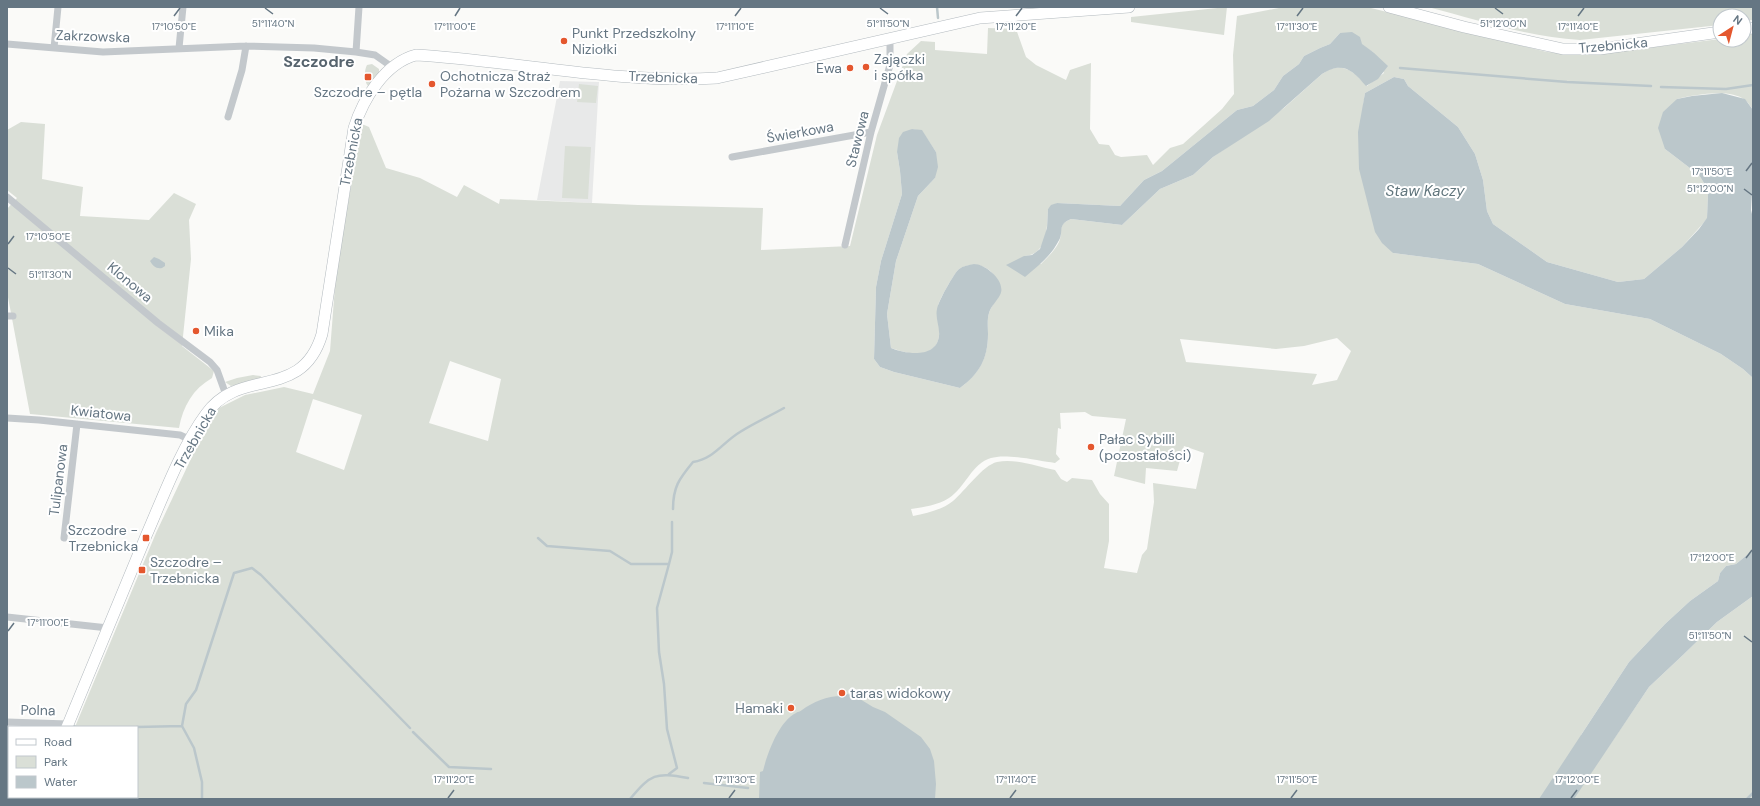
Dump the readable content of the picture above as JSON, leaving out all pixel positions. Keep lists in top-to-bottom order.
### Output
{
  "streets": {
    "street": [
      "Zakrzowska",
      "Trzebnicka",
      "Świerkowa",
      "Stawowa",
      "Klonowa",
      "Kwiatowa",
      "Tulipanowa",
      "Polna"
    ]
  },
  "crossings": [
    ["Zakrzowska", "Trzebnicka"],
    ["Trzebnicka", "Stawowa"],
    ["Trzebnicka", "Klonowa"],
    ["Trzebnicka", "Kwiatowa"],
    ["Trzebnicka", "Polna"],
    ["Świerkowa", "Stawowa"],
    ["Kwiatowa", "Tulipanowa"]
  ],
  "districts": ["Szczodre"],
  "water": ["Staw Kaczy"],
  "places": {
    "other": [
      "Punkt Przedszkolny Niziołki",
      "Zajączki i spółka",
      "Ewa",
      "Ochotnicza Straż Pożarna w Szczodrem",
      "Mika",
      "Pałac Sybilli (pozostałości)",
      "taras widokowy",
      "Hamaki"
    ],
    "transit": ["Szczodre – pętla", "Szczodre - Trzebnicka", "Szczodre – Trzebnicka"]
  },
  "legend": ["Road", "Park", "Water"],
  "north": "top right",
  "coordinates": [
    "51°12'00\"N",
    "51°11'40\"N",
    "51°11'50\"N",
    "17°11'00\"E",
    "17°11'10\"E",
    "17°11'20\"E",
    "17°11'30\"E",
    "17°11'40\"E",
    "17°10'50\"E",
    "17°11'50\"E",
    "51°11'30\"N",
    "17°12'00\"E"
  ]
}
